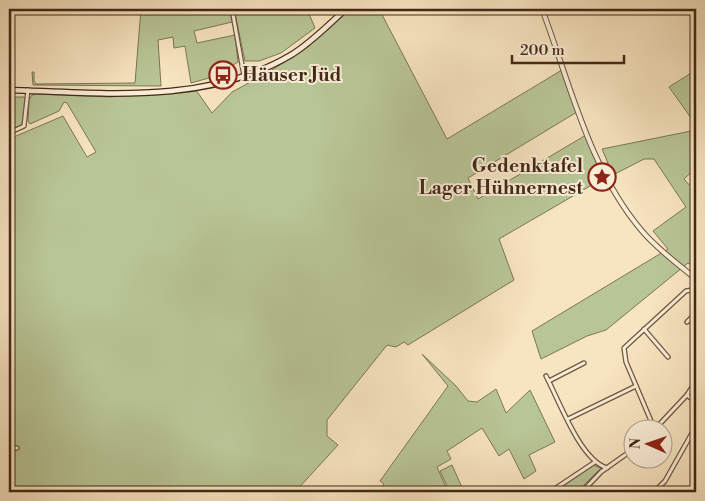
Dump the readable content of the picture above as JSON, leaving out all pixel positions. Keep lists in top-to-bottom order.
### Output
{
  "places": {
    "bus stop": ["Häuser Jüd"],
    "place": ["Gedenktafel Lager Hühnernest"]
  },
  "scale_bar": "200 m",
  "north": "left"
}
